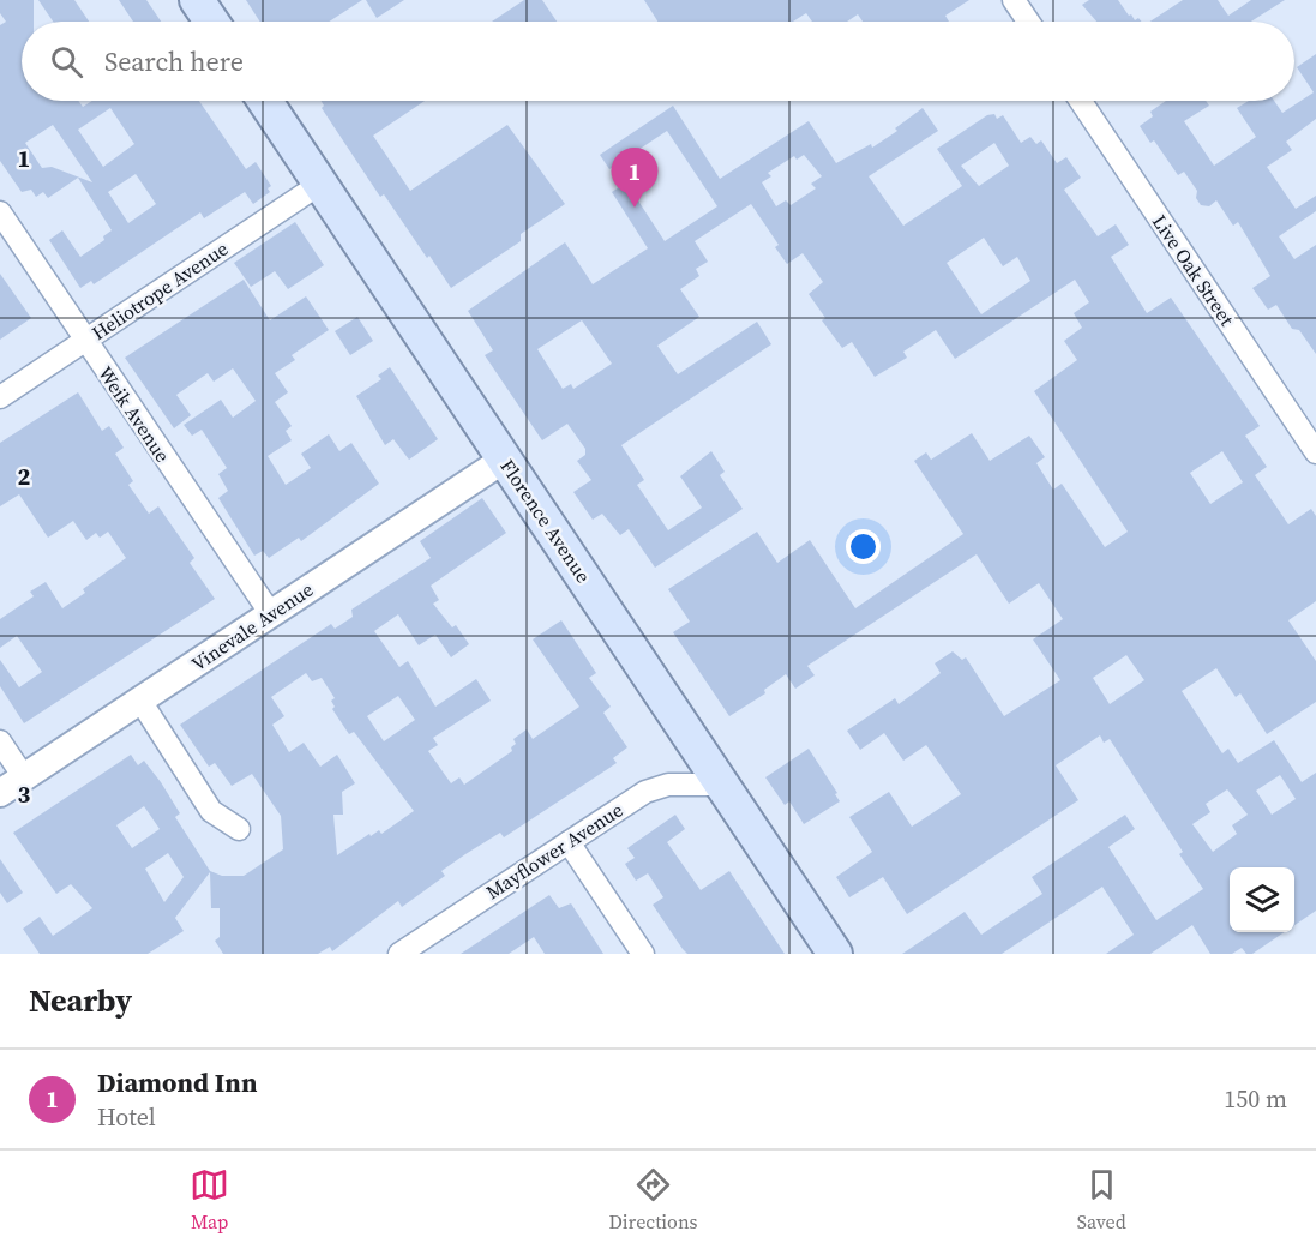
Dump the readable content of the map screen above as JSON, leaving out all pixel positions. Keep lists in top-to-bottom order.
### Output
{
  "streets": {
    "main road": ["Florence Avenue"],
    "street": [
      "Live Oak Street",
      "Heliotrope Avenue",
      "Weik Avenue",
      "Vinevale Avenue",
      "Mayflower Avenue"
    ]
  },
  "crossings": [
    ["Heliotrope Avenue", "Weik Avenue"],
    ["Heliotrope Avenue", "Florence Avenue"],
    ["Weik Avenue", "Vinevale Avenue"],
    ["Florence Avenue", "Vinevale Avenue"],
    ["Florence Avenue", "Mayflower Avenue"]
  ],
  "page": {
    "search": "Search here",
    "pins": "1",
    "heading": "Nearby",
    "list": [
      {
        "mark": "1",
        "name": "Diamond Inn",
        "note": "Hotel",
        "value": "150 m"
      }
    ],
    "nav": ["Map", "Directions", "Saved"]
  },
  "grid": {
    "rows": ["1", "2", "3"]
  }
}
